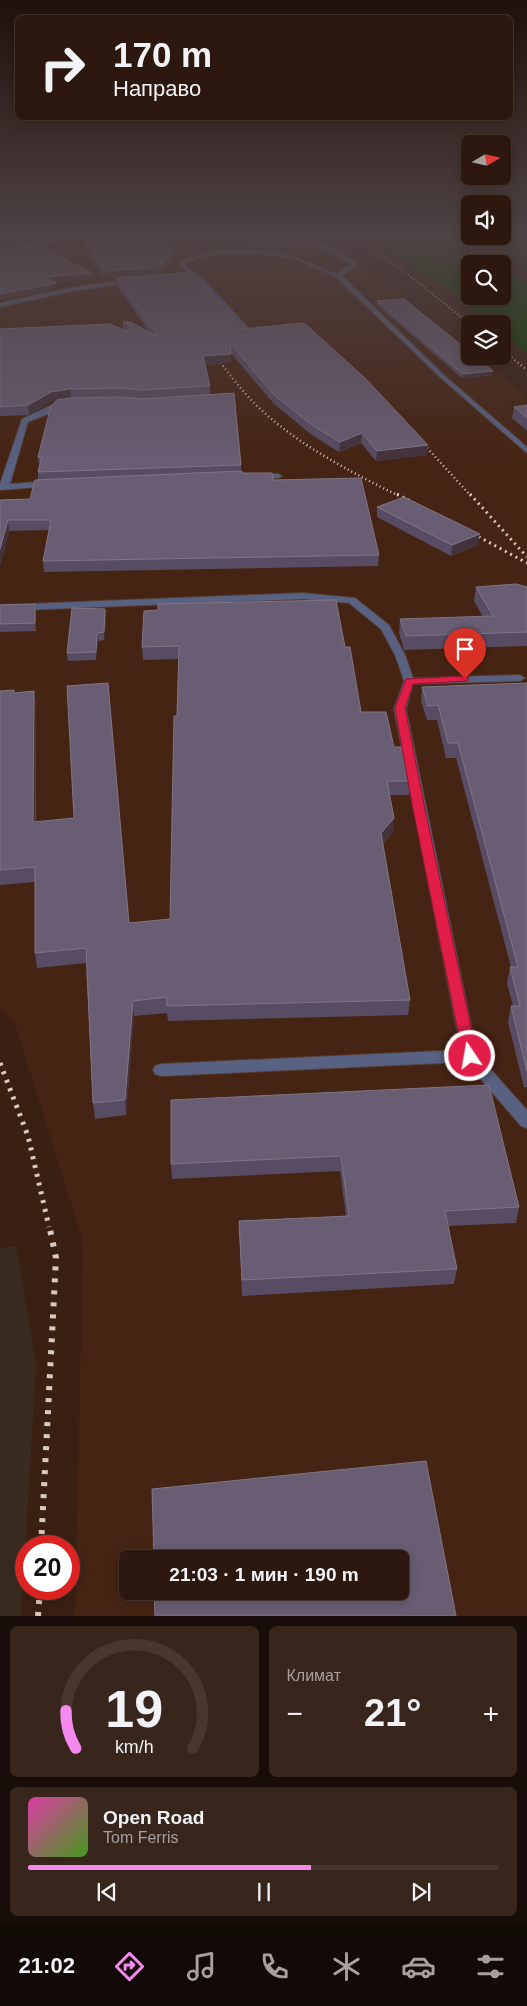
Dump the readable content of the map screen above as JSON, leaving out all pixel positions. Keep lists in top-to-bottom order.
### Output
{
  "north": "right",
  "page": {
    "turn": ["170 m", "Направо"],
    "limit": "20",
    "trip": "21:03 · 1 мин · 190 m",
    "tile": "Климат",
    "heat": ["−", "21°", "+"],
    "song": ["Open Road", "Tom Ferris"],
    "tabs": "21:02",
    "gauge": ["19", "km/h"]
  }
}
